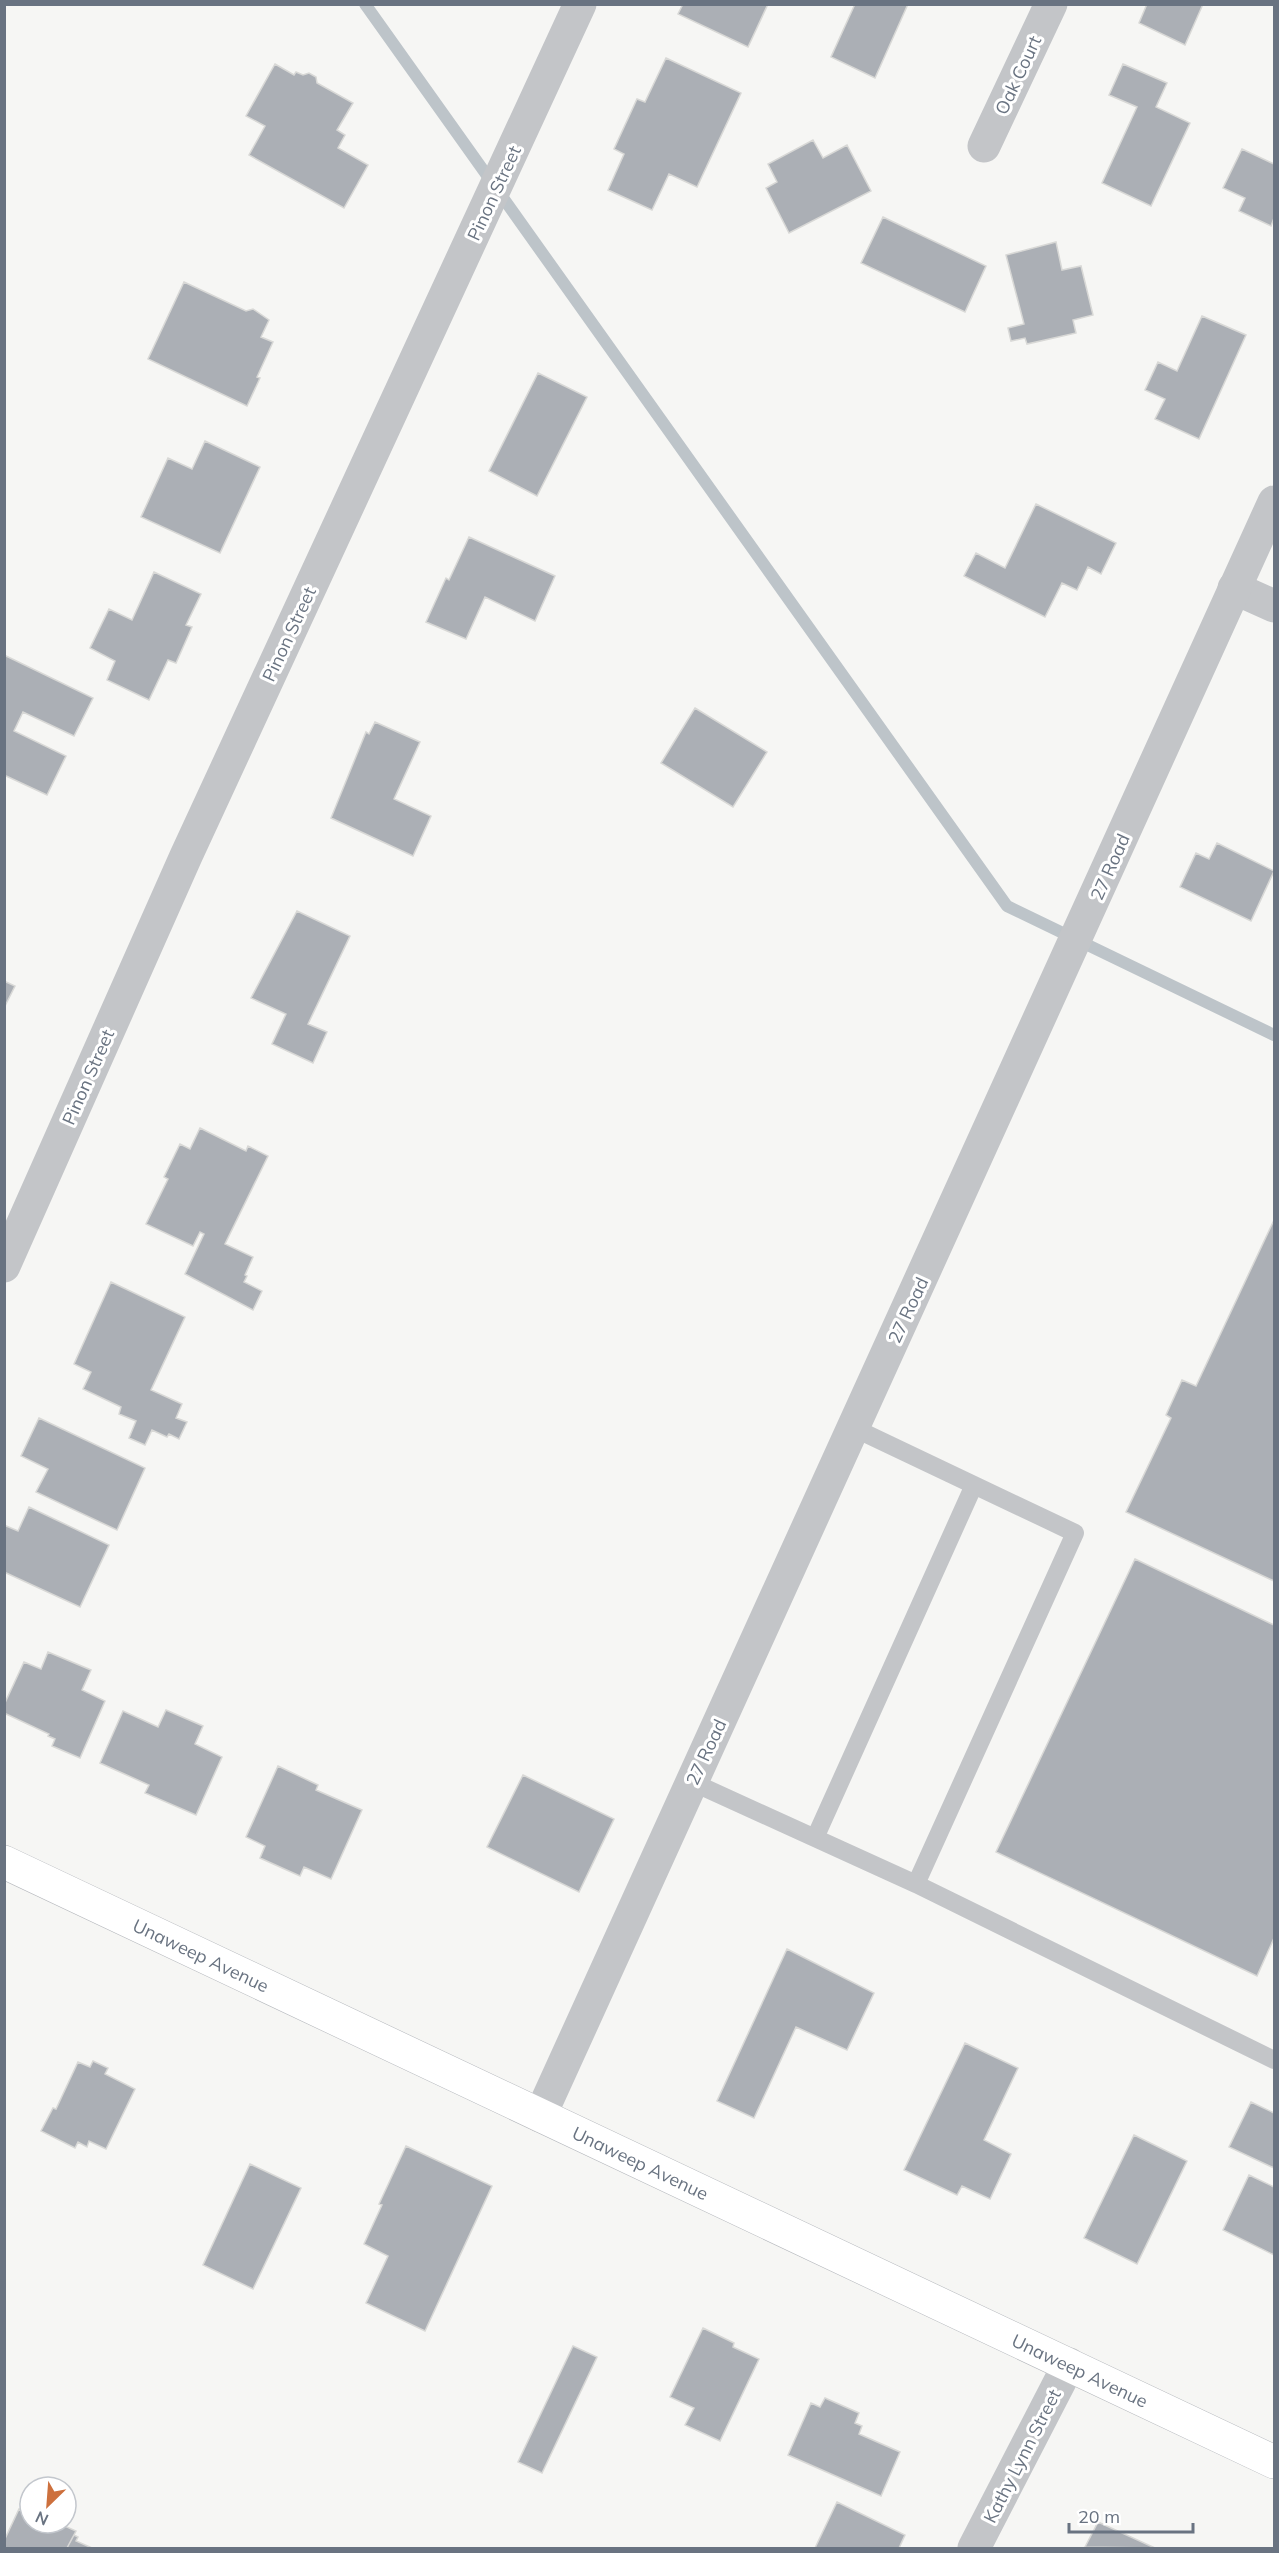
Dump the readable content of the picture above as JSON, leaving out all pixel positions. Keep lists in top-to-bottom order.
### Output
{
  "streets": {
    "main road": ["Unaweep Avenue"],
    "street": [
      "Oak Court",
      "Pinon Street",
      "27 Road",
      "Kathy Lynn Street"
    ]
  },
  "crossings": [
    ["27 Road", "Unaweep Avenue"],
    ["Unaweep Avenue", "Kathy Lynn Street"]
  ],
  "scale_bar": "20 m",
  "north": "bottom left"
}
